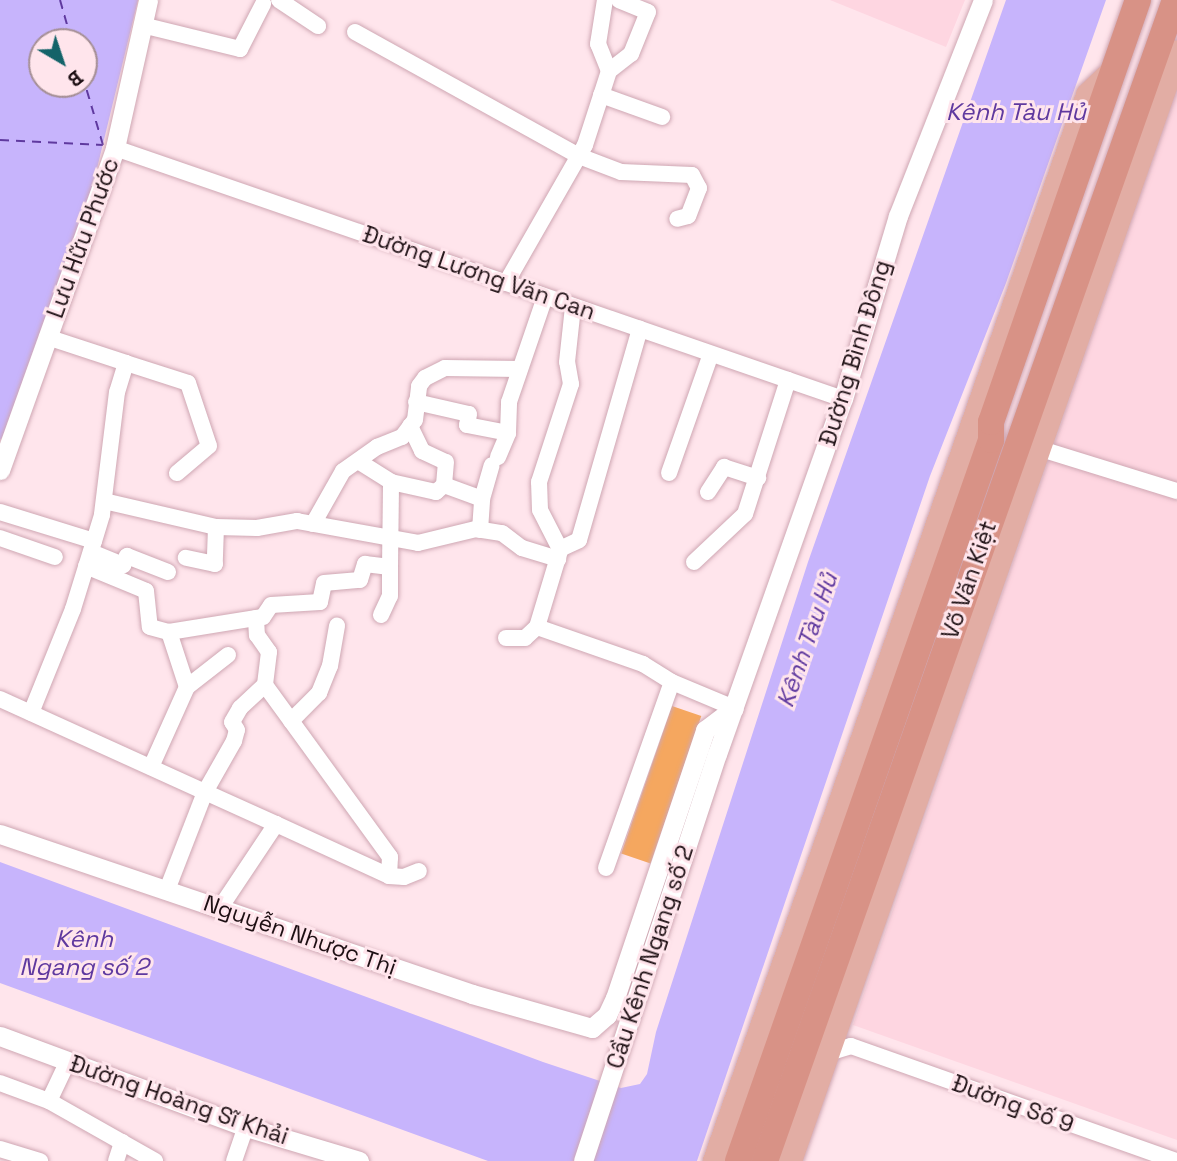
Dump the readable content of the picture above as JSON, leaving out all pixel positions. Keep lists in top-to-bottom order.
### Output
{
  "streets": {
    "highway": ["Võ Văn Kiệt"],
    "street": [
      "Lưu Hữu Phước",
      "Đường Lương Văn Can",
      "Đường Bình Đông",
      "Nguyễn Nhược Thị",
      "Cầu Kênh Ngang số 2",
      "Đường Hoàng Sĩ Khải",
      "Đường Số 9"
    ]
  },
  "crossings": [
    ["Lưu Hữu Phước", "Đường Lương Văn Can"],
    ["Đường Lương Văn Can", "Đường Bình Đông"],
    ["Đường Bình Đông", "Nguyễn Nhược Thị"],
    ["Đường Bình Đông", "Cầu Kênh Ngang số 2"],
    ["Võ Văn Kiệt", "Đường Số 9"]
  ],
  "water": ["Kênh Tàu Hủ", "Kênh Ngang số 2"],
  "north": "bottom right"
}
